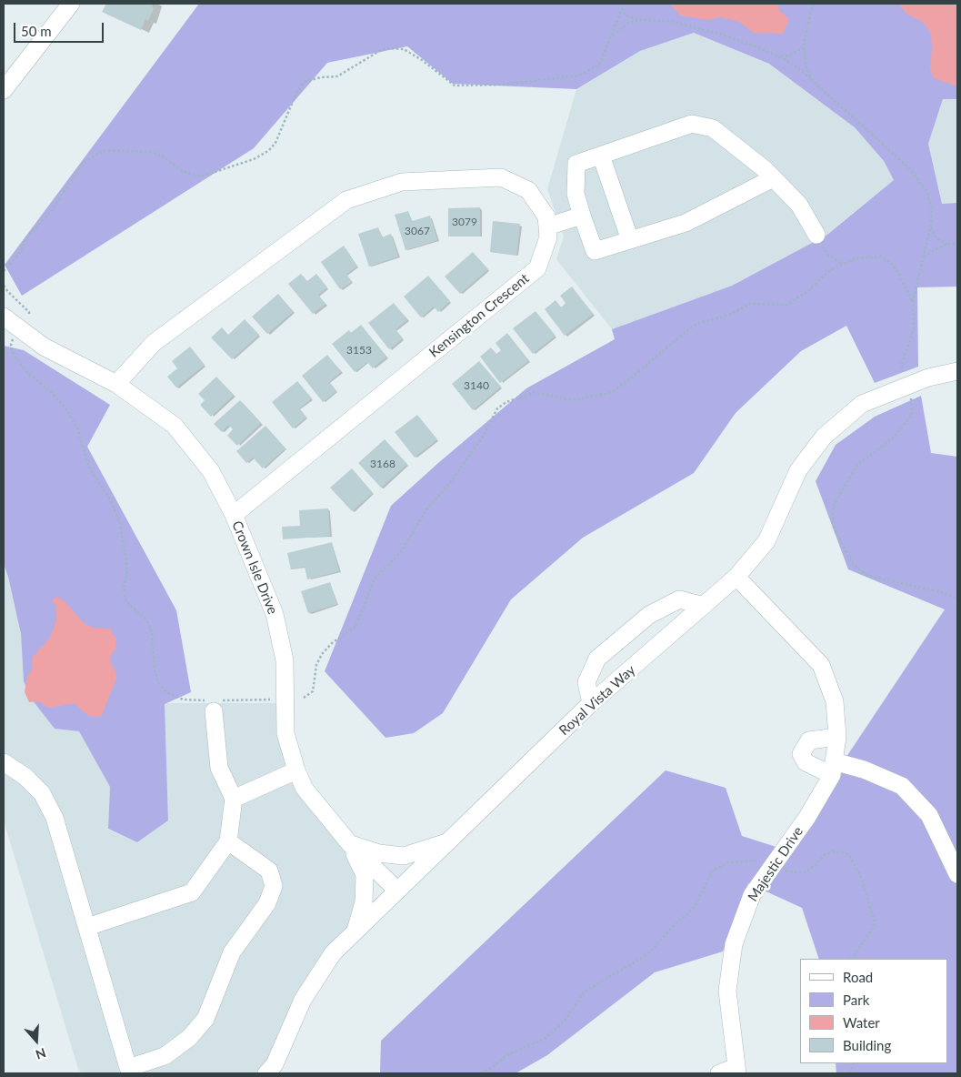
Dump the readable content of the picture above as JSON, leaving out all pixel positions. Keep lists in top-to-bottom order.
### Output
{
  "streets": {
    "street": [
      "Kensington Crescent",
      "Crown Isle Drive",
      "Royal Vista Way",
      "Majestic Drive"
    ]
  },
  "crossings": [
    ["Kensington Crescent", "Crown Isle Drive"],
    ["Crown Isle Drive", "Royal Vista Way"],
    ["Royal Vista Way", "Majestic Drive"]
  ],
  "house_numbers": [
    "3079",
    "3067",
    "3153",
    "3140",
    "3168"
  ],
  "legend": [
    "Road",
    "Park",
    "Water",
    "Building"
  ],
  "scale_bar": "50 m",
  "north": "bottom"
}
